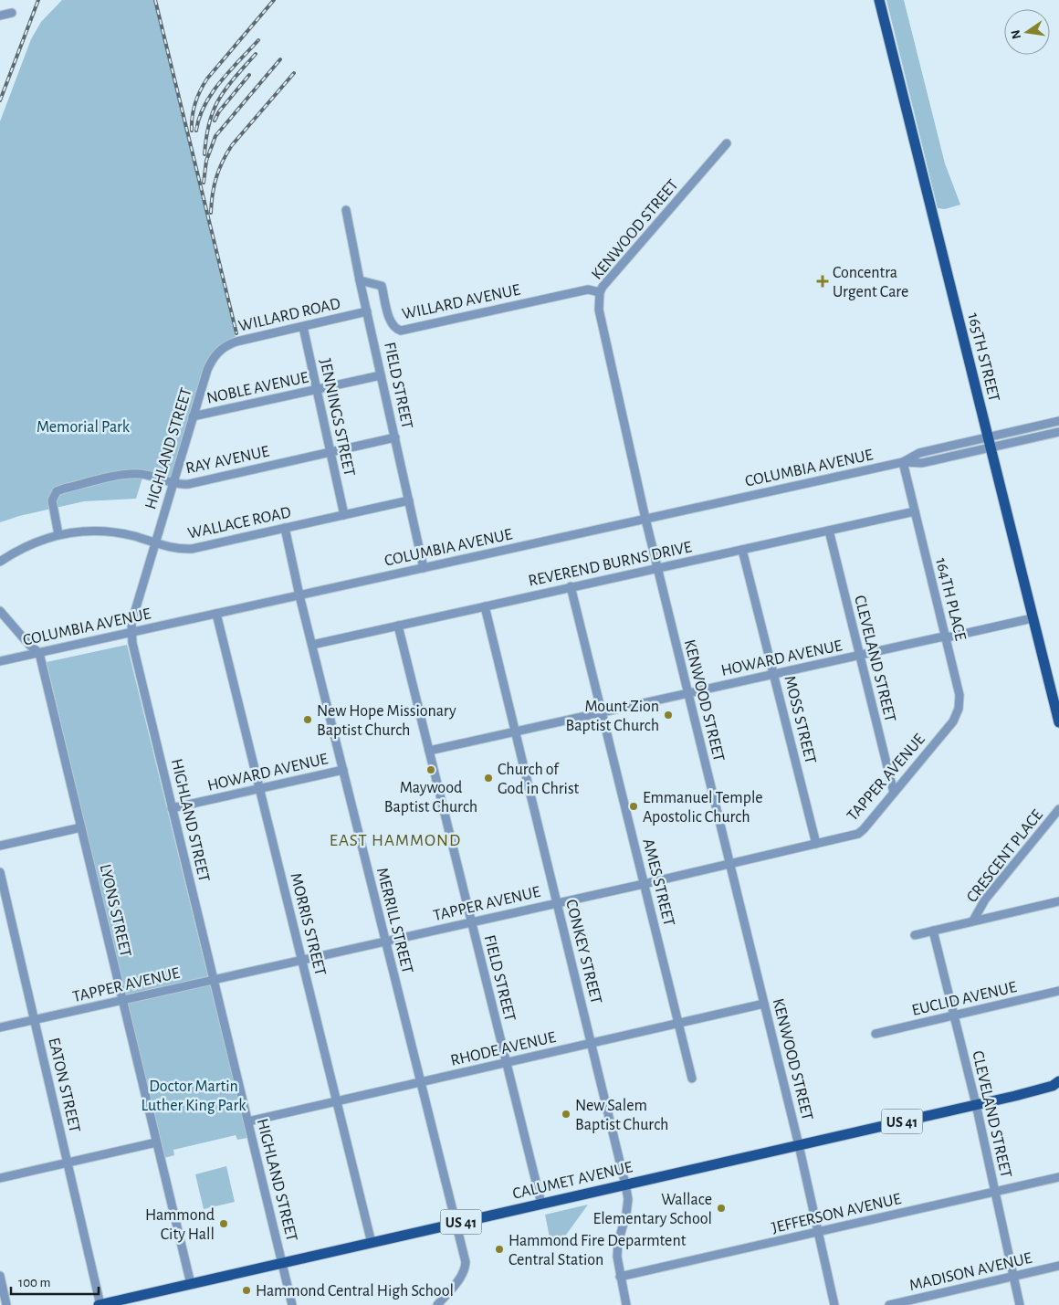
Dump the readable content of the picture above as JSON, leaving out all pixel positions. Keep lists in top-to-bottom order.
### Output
{
  "streets": {
    "main road": ["165TH STREET", "US 41", "CALUMET AVENUE"],
    "street": [
      "KENWOOD STREET",
      "WILLARD AVENUE",
      "WILLARD ROAD",
      "FIELD STREET",
      "NOBLE AVENUE",
      "JENNINGS STREET",
      "HIGHLAND STREET",
      "RAY AVENUE",
      "COLUMBIA AVENUE",
      "WALLACE ROAD",
      "REVEREND BURNS DRIVE",
      "164TH PLACE",
      "HOWARD AVENUE",
      "CLEVELAND STREET",
      "MOSS STREET",
      "TAPPER AVENUE",
      "CRESCENT PLACE",
      "AMES STREET",
      "LYONS STREET",
      "MERRILL STREET",
      "MORRIS STREET",
      "CONKEY STREET",
      "EUCLID AVENUE",
      "RHODE AVENUE",
      "EATON STREET",
      "JEFFERSON AVENUE",
      "MADISON AVENUE"
    ]
  },
  "crossings": [
    ["KENWOOD STREET", "WILLARD AVENUE"],
    ["KENWOOD STREET", "COLUMBIA AVENUE"],
    ["KENWOOD STREET", "REVEREND BURNS DRIVE"],
    ["KENWOOD STREET", "HOWARD AVENUE"],
    ["KENWOOD STREET", "TAPPER AVENUE"],
    ["KENWOOD STREET", "RHODE AVENUE"],
    ["KENWOOD STREET", "CALUMET AVENUE"],
    ["KENWOOD STREET", "JEFFERSON AVENUE"],
    ["WILLARD AVENUE", "FIELD STREET"],
    ["WILLARD ROAD", "FIELD STREET"],
    ["WILLARD ROAD", "JENNINGS STREET"],
    ["WILLARD ROAD", "HIGHLAND STREET"],
    ["165TH STREET", "COLUMBIA AVENUE"],
    ["165TH STREET", "HOWARD AVENUE"],
    ["FIELD STREET", "NOBLE AVENUE"],
    ["FIELD STREET", "RAY AVENUE"],
    ["FIELD STREET", "COLUMBIA AVENUE"],
    ["FIELD STREET", "WALLACE ROAD"],
    ["FIELD STREET", "REVEREND BURNS DRIVE"],
    ["FIELD STREET", "HOWARD AVENUE"],
    ["FIELD STREET", "TAPPER AVENUE"],
    ["FIELD STREET", "RHODE AVENUE"],
    ["FIELD STREET", "CALUMET AVENUE"],
    ["NOBLE AVENUE", "JENNINGS STREET"],
    ["NOBLE AVENUE", "HIGHLAND STREET"],
    ["JENNINGS STREET", "RAY AVENUE"],
    ["JENNINGS STREET", "WALLACE ROAD"],
    ["HIGHLAND STREET", "RAY AVENUE"],
    ["HIGHLAND STREET", "COLUMBIA AVENUE"],
    ["HIGHLAND STREET", "WALLACE ROAD"],
    ["HIGHLAND STREET", "HOWARD AVENUE"],
    ["HIGHLAND STREET", "TAPPER AVENUE"],
    ["HIGHLAND STREET", "RHODE AVENUE"],
    ["HIGHLAND STREET", "CALUMET AVENUE"],
    ["RAY AVENUE", "WALLACE ROAD"],
    ["COLUMBIA AVENUE", "164TH PLACE"],
    ["COLUMBIA AVENUE", "LYONS STREET"],
    ["COLUMBIA AVENUE", "MERRILL STREET"],
    ["COLUMBIA AVENUE", "MORRIS STREET"],
    ["WALLACE ROAD", "MERRILL STREET"],
    ["REVEREND BURNS DRIVE", "164TH PLACE"],
    ["REVEREND BURNS DRIVE", "CLEVELAND STREET"],
    ["REVEREND BURNS DRIVE", "MOSS STREET"],
    ["REVEREND BURNS DRIVE", "AMES STREET"],
    ["REVEREND BURNS DRIVE", "MERRILL STREET"],
    ["REVEREND BURNS DRIVE", "CONKEY STREET"],
    ["164TH PLACE", "HOWARD AVENUE"],
    ["164TH PLACE", "TAPPER AVENUE"],
    ["HOWARD AVENUE", "CLEVELAND STREET"],
    ["HOWARD AVENUE", "MOSS STREET"],
    ["HOWARD AVENUE", "AMES STREET"],
    ["HOWARD AVENUE", "MERRILL STREET"],
    ["HOWARD AVENUE", "MORRIS STREET"],
    ["HOWARD AVENUE", "CONKEY STREET"],
    ["CLEVELAND STREET", "TAPPER AVENUE"],
    ["CLEVELAND STREET", "EUCLID AVENUE"],
    ["CLEVELAND STREET", "CALUMET AVENUE"],
    ["CLEVELAND STREET", "JEFFERSON AVENUE"],
    ["CLEVELAND STREET", "MADISON AVENUE"],
    ["MOSS STREET", "TAPPER AVENUE"],
    ["TAPPER AVENUE", "AMES STREET"],
    ["TAPPER AVENUE", "LYONS STREET"],
    ["TAPPER AVENUE", "MERRILL STREET"],
    ["TAPPER AVENUE", "MORRIS STREET"],
    ["TAPPER AVENUE", "CONKEY STREET"],
    ["TAPPER AVENUE", "EATON STREET"],
    ["AMES STREET", "RHODE AVENUE"],
    ["LYONS STREET", "CALUMET AVENUE"],
    ["MERRILL STREET", "RHODE AVENUE"],
    ["MERRILL STREET", "CALUMET AVENUE"],
    ["MORRIS STREET", "RHODE AVENUE"],
    ["MORRIS STREET", "CALUMET AVENUE"],
    ["CONKEY STREET", "RHODE AVENUE"],
    ["CONKEY STREET", "CALUMET AVENUE"],
    ["CONKEY STREET", "JEFFERSON AVENUE"],
    ["EATON STREET", "CALUMET AVENUE"]
  ],
  "districts": ["EAST HAMMOND"],
  "parks": ["Memorial Park", "Doctor Martin Luther King Park"],
  "places": {
    "health": ["Concentra Urgent Care"],
    "other": [
      "Mount Zion Baptist Church",
      "New Hope Missionary Baptist Church",
      "Maywood Baptist Church",
      "Church of God in Christ",
      "Emmanuel Temple Apostolic Church",
      "New Salem Baptist Church",
      "Wallace Elementary School",
      "Hammond City Hall",
      "Hammond Fire Deparmtent Central Station",
      "Hammond Central High School"
    ]
  },
  "scale_bar": "100 m",
  "north": "left"
}
